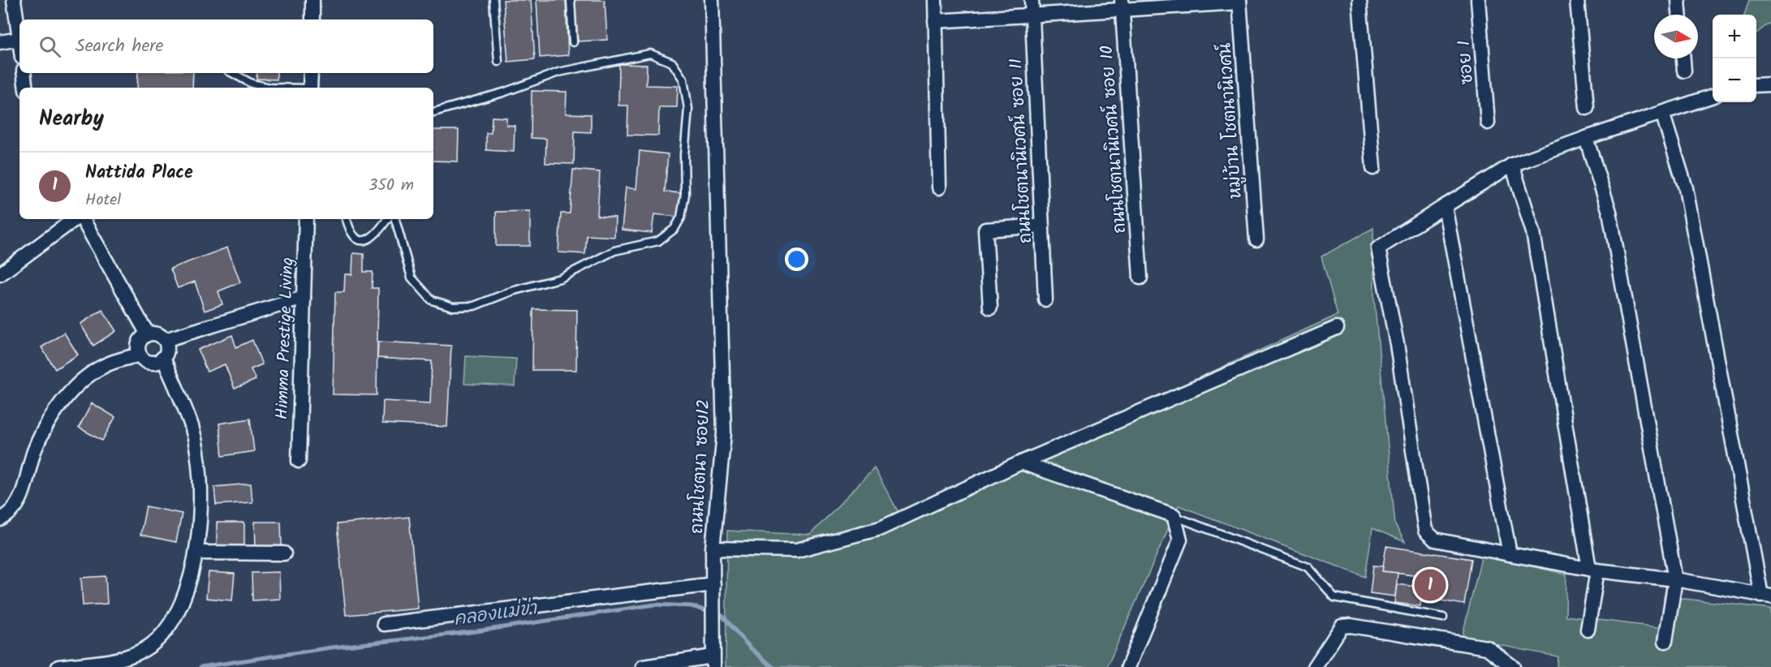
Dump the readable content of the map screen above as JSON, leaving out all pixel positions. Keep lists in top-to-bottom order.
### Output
{
  "streets": {
    "street": [
      "ซอย 1",
      "หมู่บ้าน โชตนานิเวศน์",
      "ถนนโชตนานิเวศน์ ซอย 10",
      "ถนนโชตนานิเวศน์ ซอย 11",
      "Himma Prestige Living",
      "ถนนโชตนา ซอย12"
    ]
  },
  "water": ["คลองแม่ข่า"],
  "north": "right",
  "page": {
    "map_buttons": ["+", "−"],
    "search": "Search here",
    "heading": "Nearby",
    "list": [
      {
        "mark": "1",
        "name": "Nattida Place",
        "note": "Hotel",
        "value": "350 m"
      }
    ],
    "pins": "1"
  }
}
